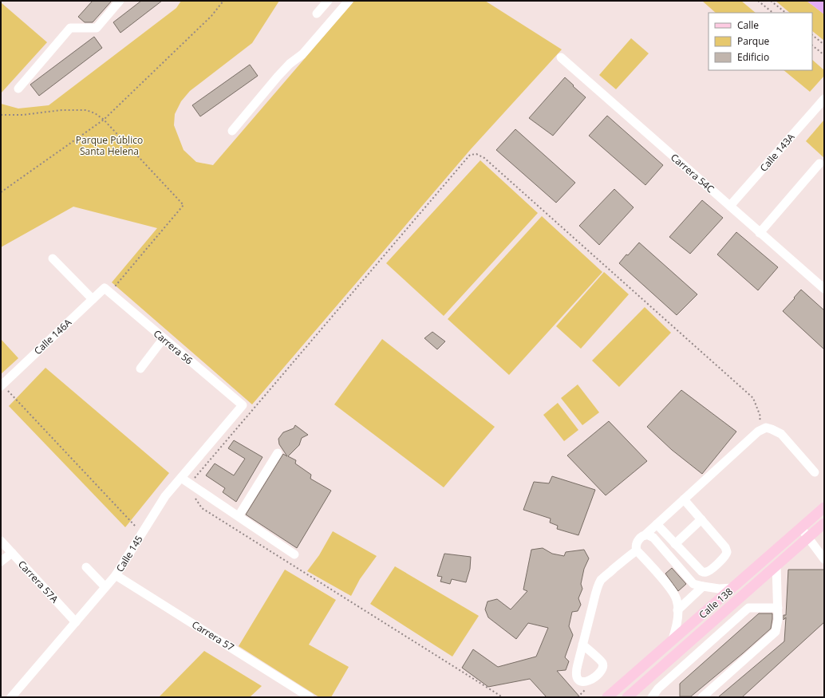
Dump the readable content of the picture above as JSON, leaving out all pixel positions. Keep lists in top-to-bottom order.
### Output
{
  "streets": {
    "main road": ["Calle 138"],
    "street": [
      "Calle 143A",
      "Carrera 54C",
      "Calle 146A",
      "Carrera 56",
      "Calle 145",
      "Carrera 57A",
      "Carrera 57"
    ]
  },
  "crossings": [
    ["Calle 143A", "Carrera 54C"],
    ["Calle 146A", "Carrera 56"],
    ["Carrera 56", "Calle 145"],
    ["Calle 145", "Carrera 57A"],
    ["Calle 145", "Carrera 57"]
  ],
  "parks": ["Parque Público Santa Helena"],
  "legend": ["Calle", "Parque", "Edificio"]
}
